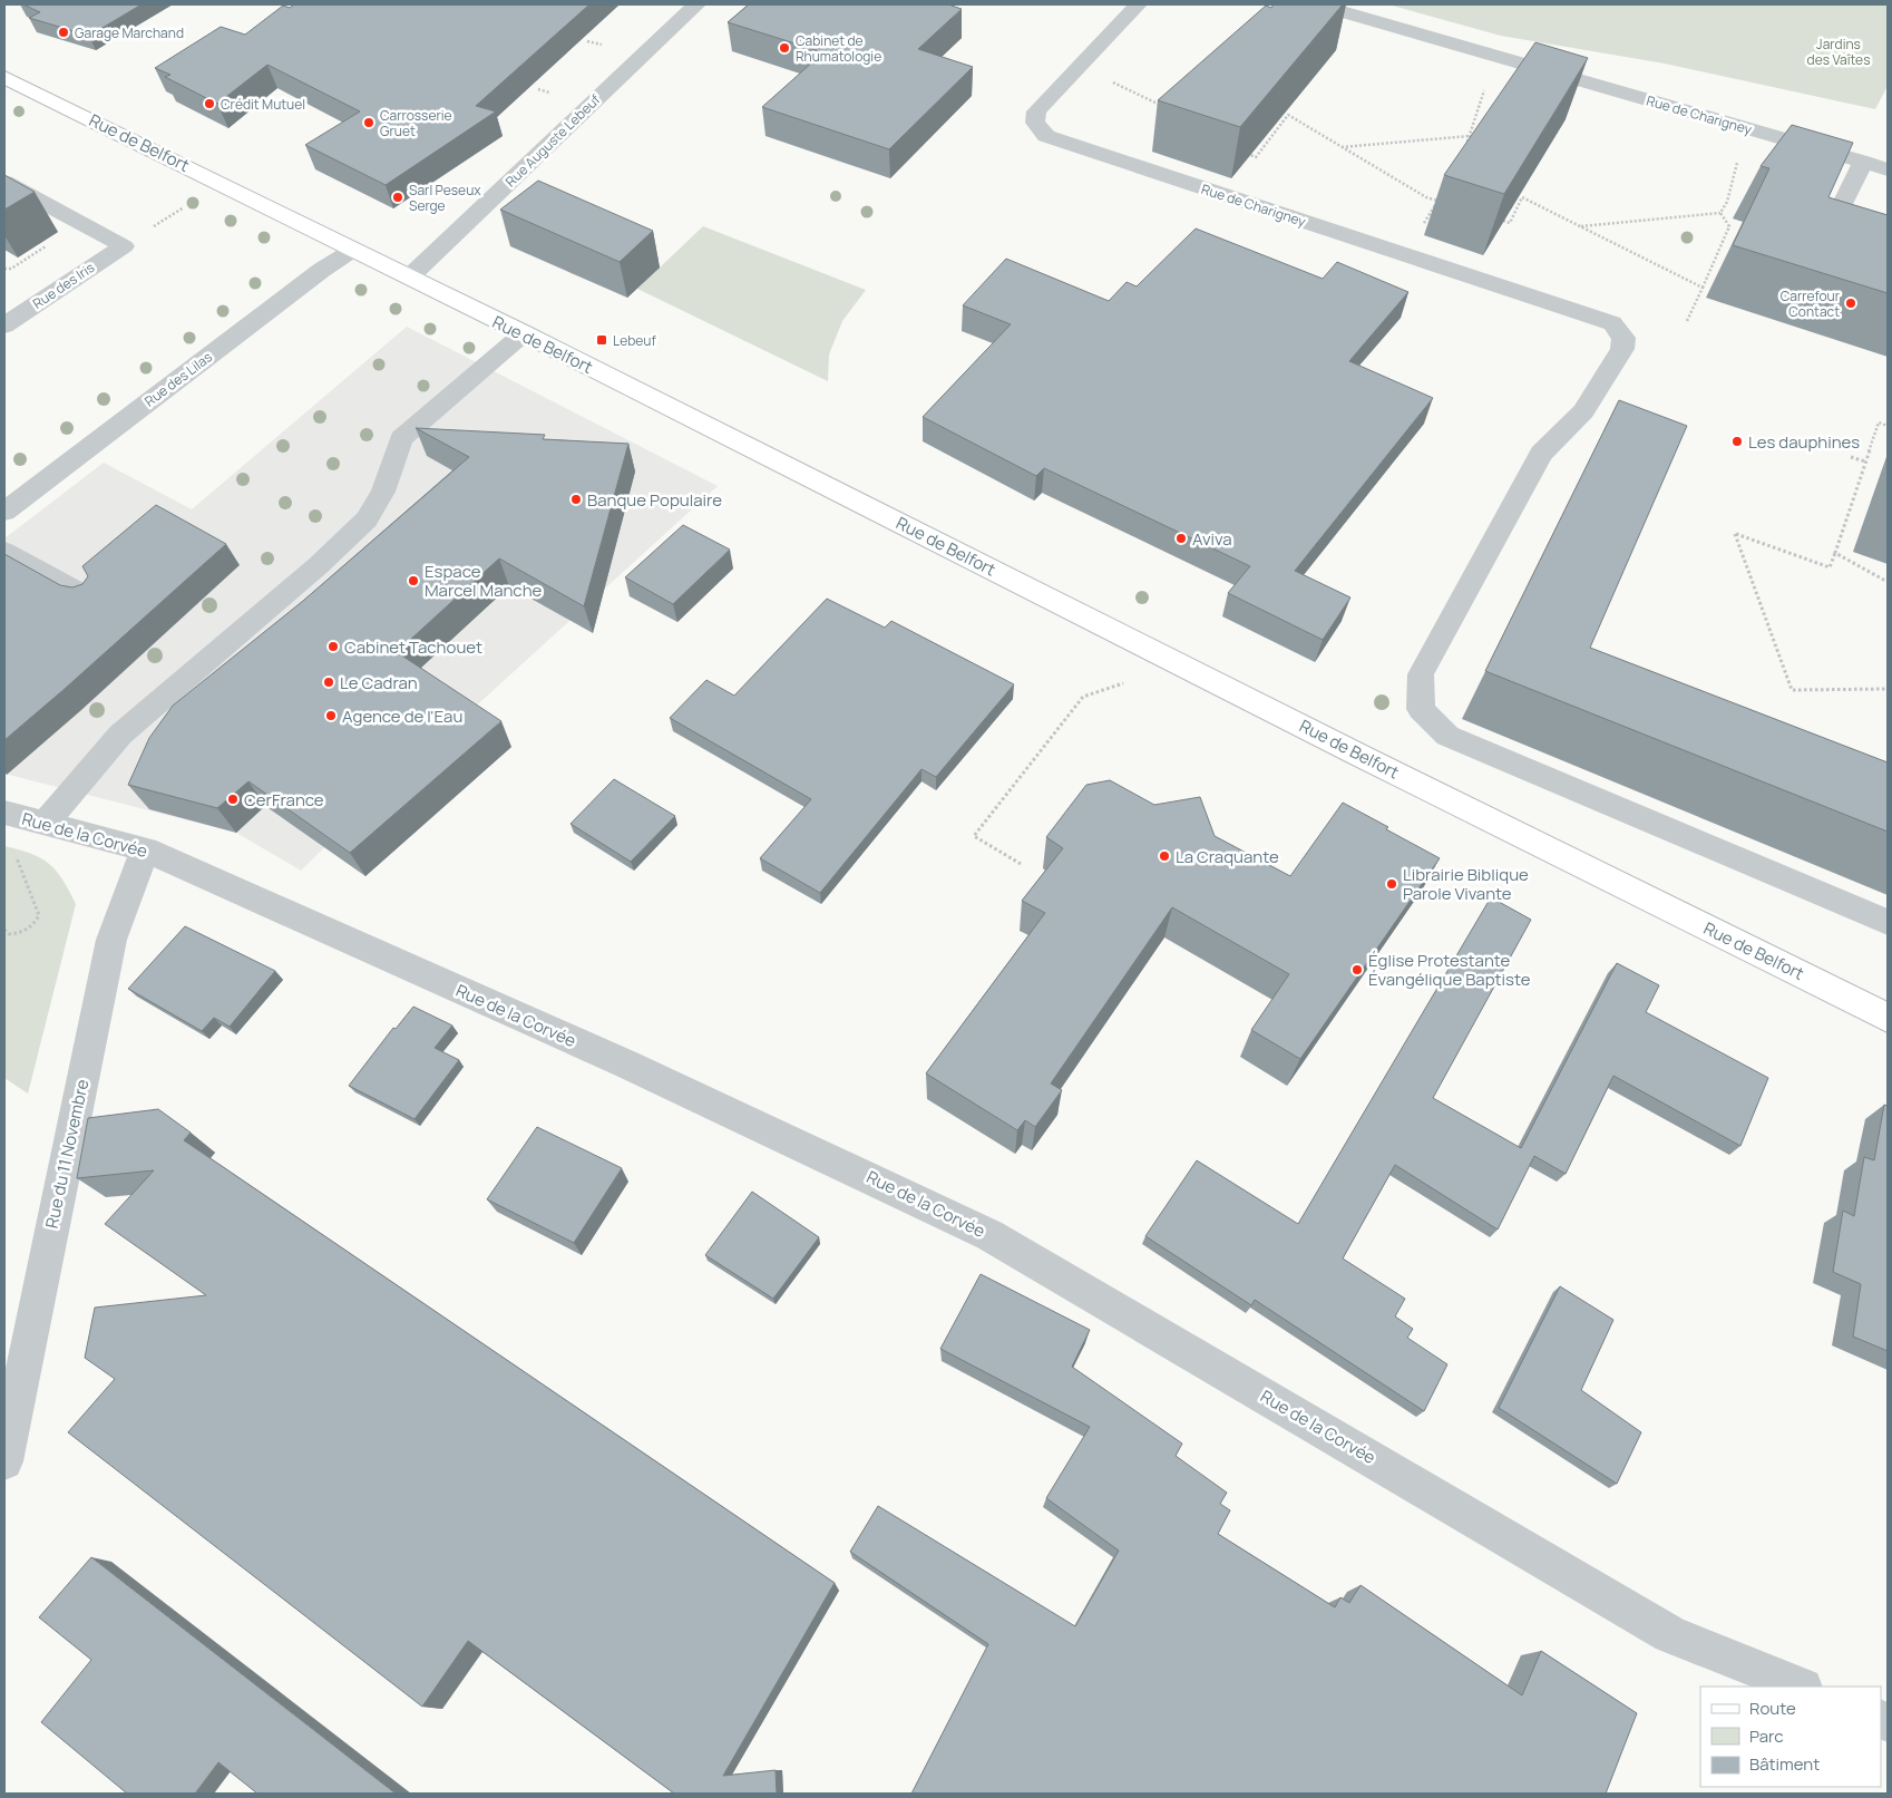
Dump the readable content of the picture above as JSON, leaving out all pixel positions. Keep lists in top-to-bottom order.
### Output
{
  "streets": {
    "main road": ["Rue de Belfort"],
    "street": [
      "Rue de Charigney",
      "Rue Auguste Lebeuf",
      "Rue des Iris",
      "Rue des Lilas",
      "Rue de la Corvée",
      "Rue du 11 Novembre"
    ]
  },
  "crossings": [
    ["Rue Auguste Lebeuf", "Rue de Belfort"],
    ["Rue de Belfort", "Rue des Lilas"],
    ["Rue de la Corvée", "Rue du 11 Novembre"]
  ],
  "parks": ["Jardins des Vaîtes"],
  "places": {
    "other": [
      "Garage Marchand",
      "Cabinet de Rhumatologie",
      "Crédit Mutuel",
      "Carrosserie Gruet",
      "Sarl Peseux Serge",
      "Carrefour Contact",
      "Les dauphines",
      "Banque Populaire",
      "Aviva",
      "Espace Marcel Manche",
      "Cabinet Tachouet",
      "Le Cadran",
      "Agence de l'Eau",
      "CerFrance",
      "La Craquante",
      "Librairie Biblique Parole Vivante",
      "Église Protestante Évangélique Baptiste"
    ],
    "transit": ["Lebeuf"]
  },
  "legend": ["Route", "Parc", "Bâtiment"]
}
